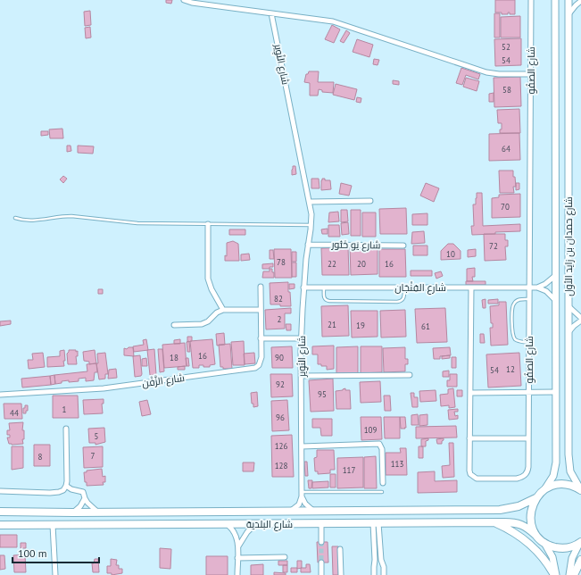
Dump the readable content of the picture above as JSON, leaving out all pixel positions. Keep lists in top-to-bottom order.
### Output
{
  "streets": {
    "main road": ["شارع حمدان بن زايد الأول", "شارع البلدية"],
    "street": [
      "شارع النُوِير",
      "شارع الصفُو",
      "شارع يَو خَنُّور",
      "شارع الفِنْجَان",
      "شارع الزَّفْن"
    ]
  },
  "crossings": [
    ["شارع النُوِير", "شارع يَو خَنُّور"],
    ["شارع النُوِير", "شارع الفِنْجَان"],
    ["شارع الصفُو", "شارع الفِنْجَان"]
  ],
  "house_numbers": [
    "52",
    "54",
    "58",
    "64",
    "70",
    "72",
    "10",
    "78",
    "22",
    "20",
    "16",
    "82",
    "2",
    "21",
    "19",
    "61",
    "16",
    "18",
    "90",
    "12",
    "54",
    "92",
    "95",
    "1",
    "44",
    "96",
    "109",
    "5",
    "126",
    "7",
    "8",
    "113",
    "128",
    "117"
  ],
  "scale_bar": "100 m"
}
